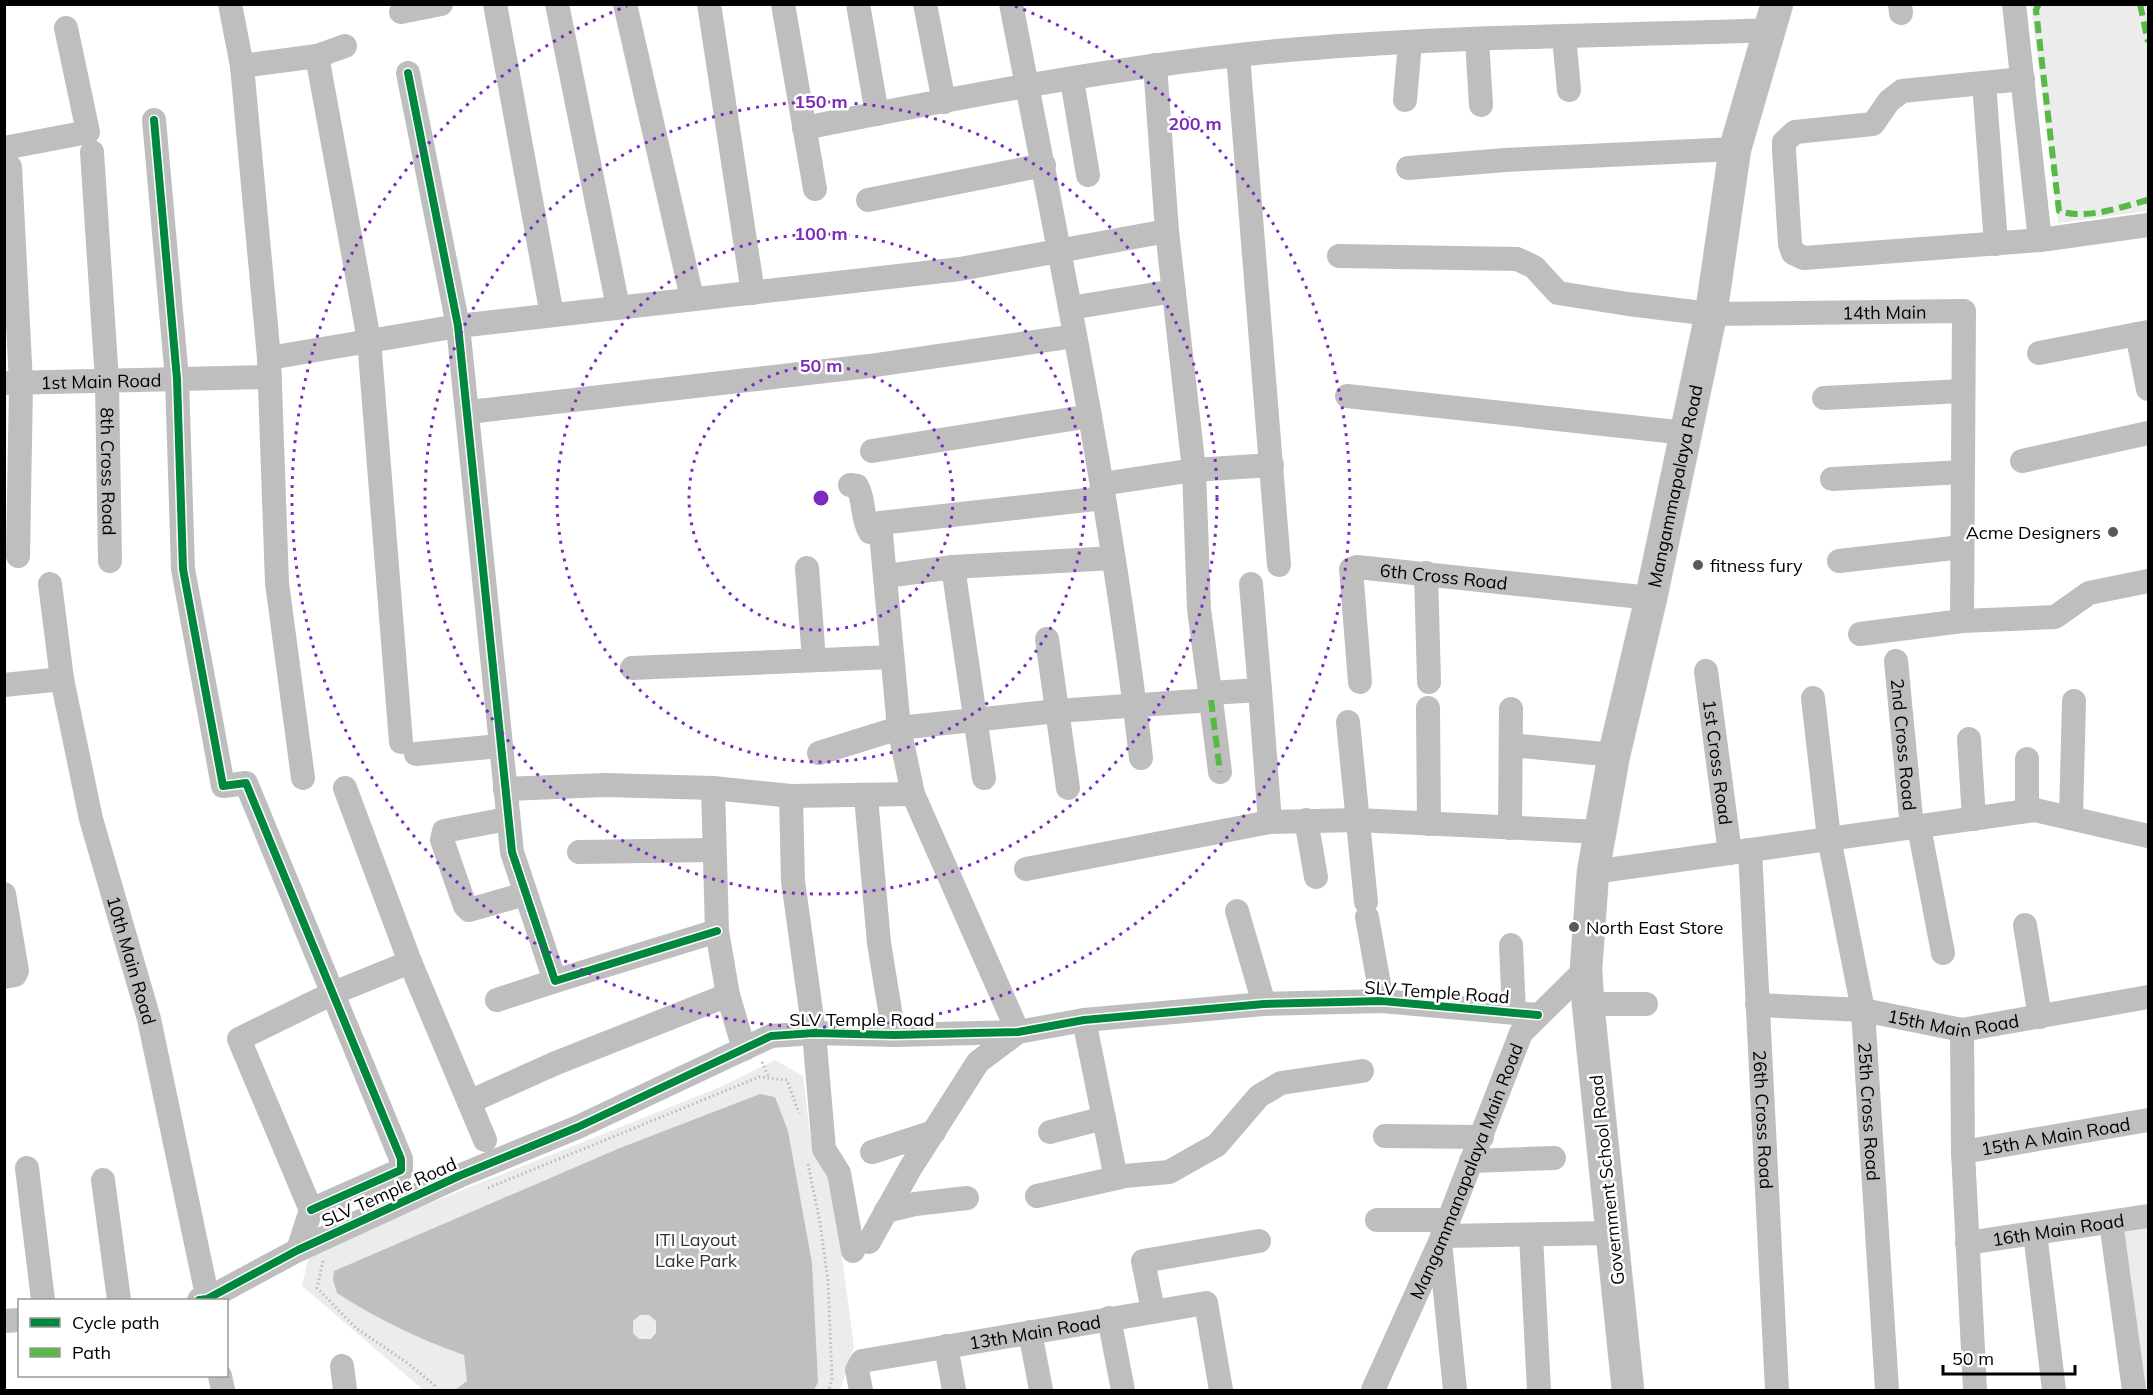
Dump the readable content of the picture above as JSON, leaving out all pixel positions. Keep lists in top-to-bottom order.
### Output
{
  "streets": {
    "main road": ["Mangammapalaya Road", "Government School Road"],
    "street": [
      "14th Main",
      "1st Main Road",
      "8th Cross Road",
      "6th Cross Road",
      "2nd Cross Road",
      "1st Cross Road",
      "10th Main Road",
      "SLV Temple Road",
      "15th Main Road",
      "25th Cross Road",
      "26th Cross Road",
      "15th A Main Road",
      "Mangammanapalaya Main Road",
      "16th Main Road",
      "13th Main Road"
    ]
  },
  "crossings": [
    ["14th Main", "Mangammapalaya Road"],
    ["1st Main Road", "8th Cross Road"],
    ["Mangammapalaya Road", "6th Cross Road"],
    ["Mangammapalaya Road", "Mangammanapalaya Main Road"],
    ["Mangammapalaya Road", "Government School Road"],
    ["1st Cross Road", "26th Cross Road"],
    ["SLV Temple Road", "Mangammanapalaya Main Road"],
    ["15th Main Road", "25th Cross Road"],
    ["15th Main Road", "26th Cross Road"],
    ["Mangammanapalaya Main Road", "Government School Road"]
  ],
  "parks": ["ITI Layout Lake Park"],
  "places": ["Acme Designers", "fitness fury", "North East Store"],
  "legend": ["Cycle path", "Path"],
  "scale_bar": "50 m",
  "rings": [
    "150 m",
    "200 m",
    "100 m",
    "50 m"
  ]
}
